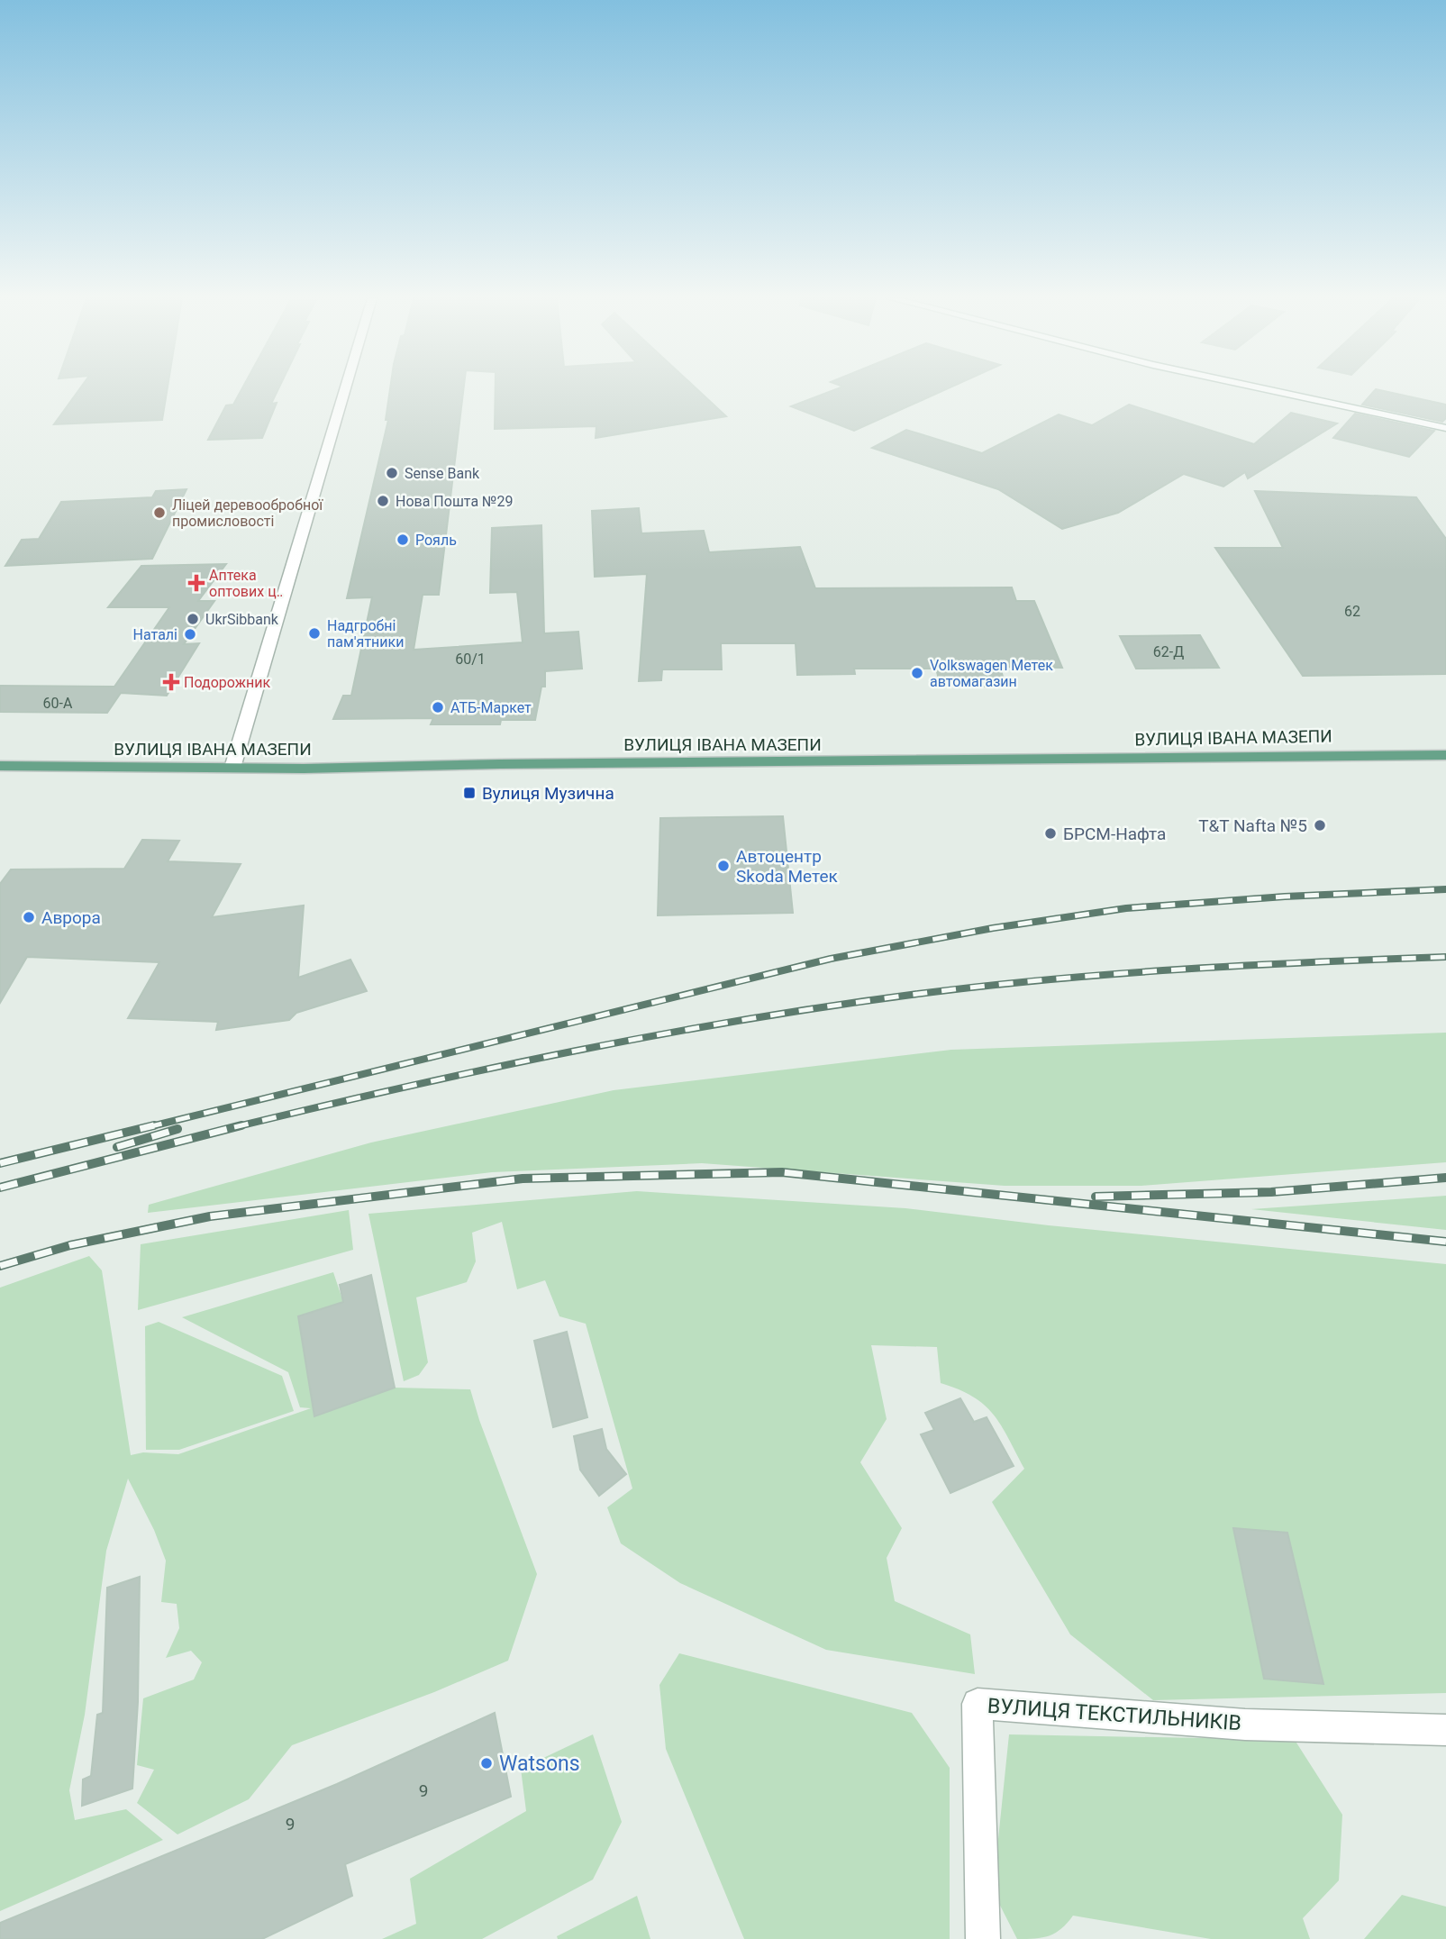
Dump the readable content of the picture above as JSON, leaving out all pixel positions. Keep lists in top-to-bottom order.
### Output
{
  "streets": {
    "main road": ["ВУЛИЦЯ ІВАНА МАЗЕПИ"],
    "street": ["ВУЛИЦЯ ТЕКСТИЛЬНИКІВ"]
  },
  "places": {
    "other": [
      "Sense Bank",
      "Нова Пошта №29",
      "Ліцей деревообробної промисловості",
      "Рояль",
      "UkrSibbank",
      "Надгробні пам'ятники",
      "Наталі",
      "Volkswagen Метек автомагазин",
      "АТБ-Маркет",
      "Т&T Nafta №5",
      "БРСМ-Нафта",
      "Автоцентр Skoda Метек",
      "Аврора",
      "Watsons"
    ],
    "health": ["Аптека оптових ц‥", "Подорожник"],
    "transit": ["Вулиця Музична"]
  },
  "house_numbers": [
    "62",
    "62-Д",
    "60/1",
    "60-А",
    "9",
    "9"
  ]
}
